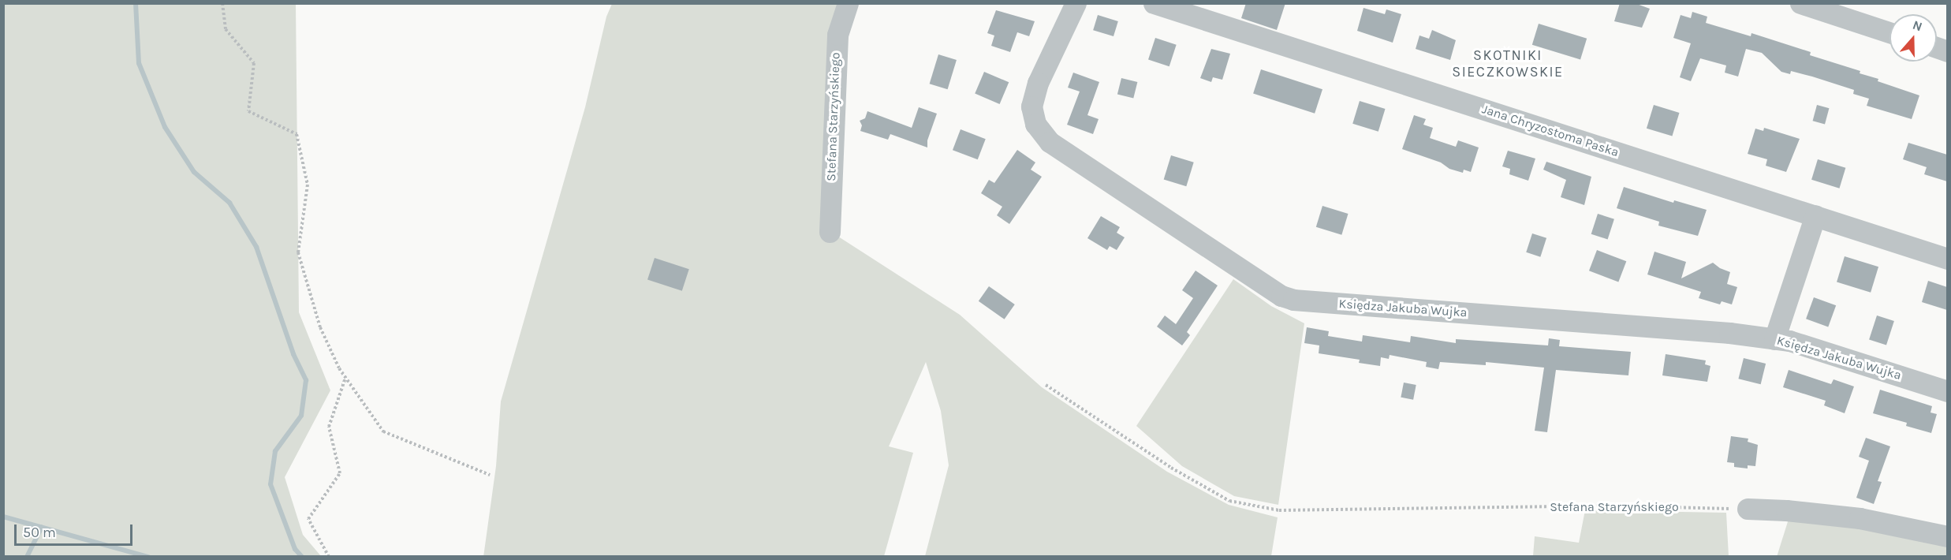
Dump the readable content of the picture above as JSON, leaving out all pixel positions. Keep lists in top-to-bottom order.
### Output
{
  "streets": {
    "street": ["Stefana Starzyńskiego", "Jana Chryzostoma Paska", "Księdza Jakuba Wujka"]
  },
  "districts": ["SKOTNIKI SIECZKOWSKIE"],
  "scale_bar": "50 m",
  "north": "top"
}
